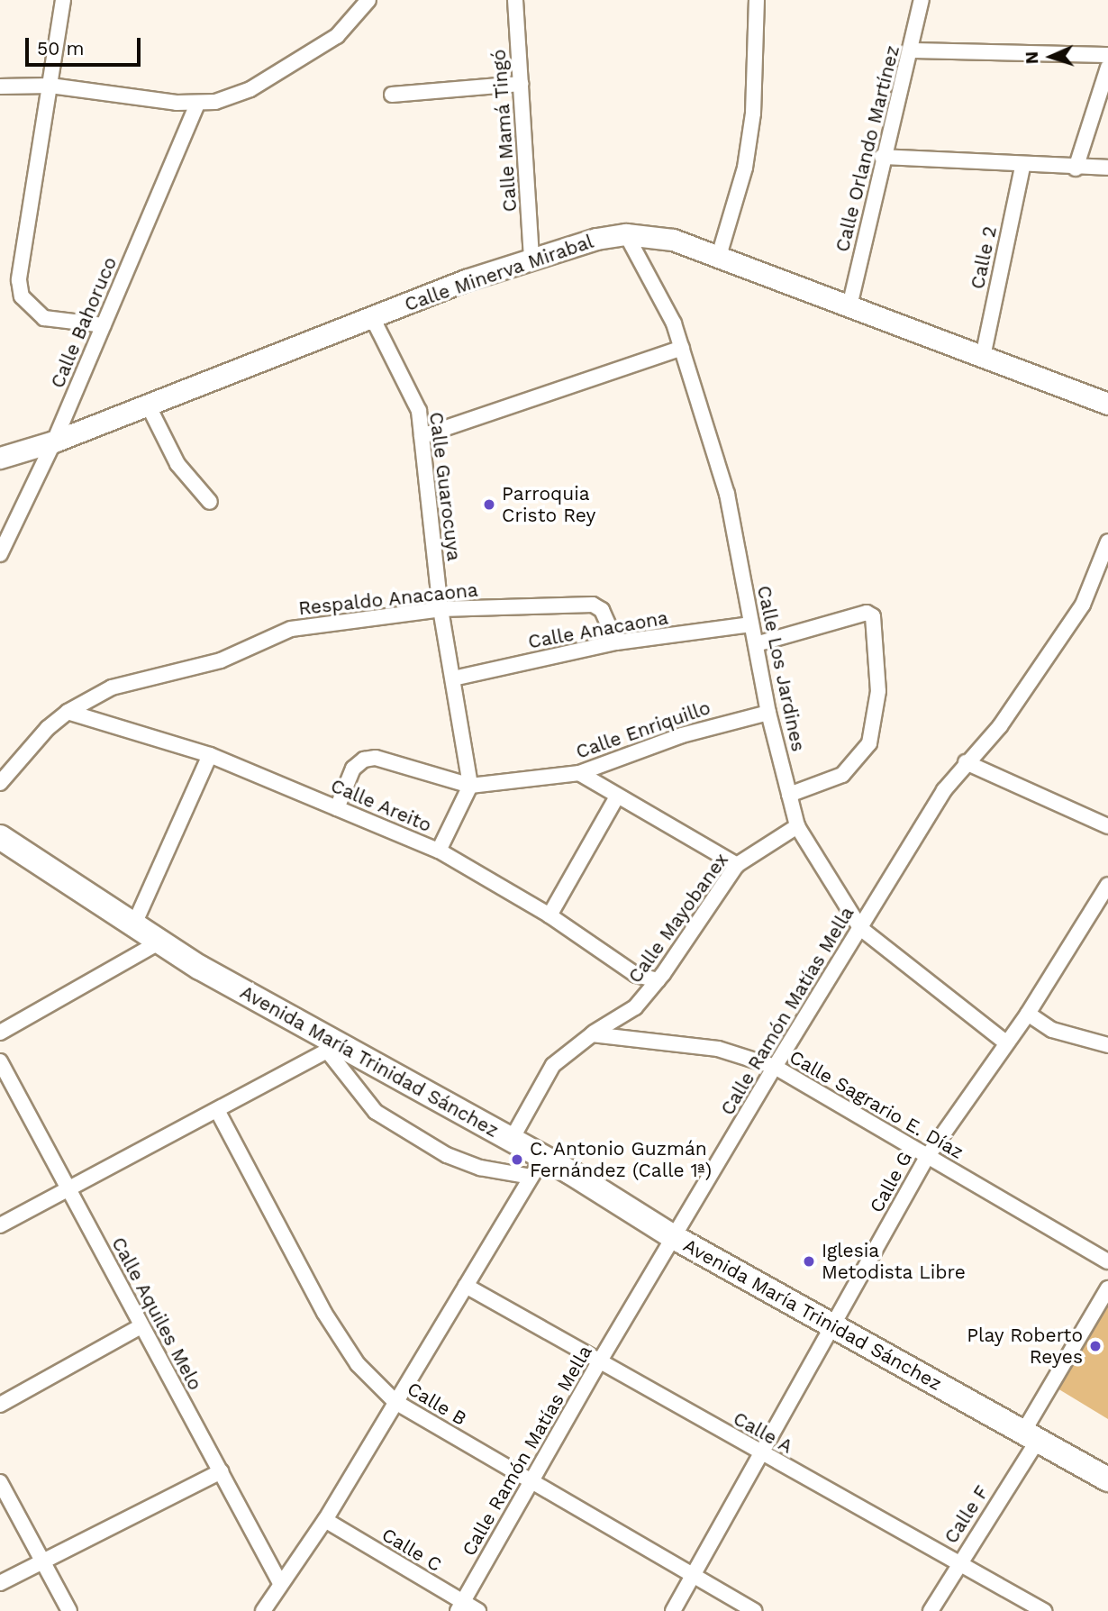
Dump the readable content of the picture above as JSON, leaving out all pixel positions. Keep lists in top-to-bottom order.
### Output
{
  "streets": {
    "main road": ["Avenida María Trinidad Sánchez"],
    "street": [
      "Calle Mamá Tingó",
      "Calle Orlando Martínez",
      "Calle 2",
      "Calle Minerva Mirabal",
      "Calle Bahoruco",
      "Calle Guarocuya",
      "Respaldo Anacaona",
      "Calle Anacaona",
      "Calle Los Jardines",
      "Calle Enriquillo",
      "Calle Areito",
      "Calle Mayobanex",
      "Calle Ramón Matías Mella",
      "Calle Sagrario E. Díaz",
      "Calle G",
      "Calle Aquiles Melo",
      "Calle B",
      "Calle A",
      "Calle F",
      "Calle C"
    ]
  },
  "crossings": [
    ["Calle Mamá Tingó", "Calle Minerva Mirabal"],
    ["Calle Orlando Martínez", "Calle Minerva Mirabal"],
    ["Calle 2", "Calle Minerva Mirabal"],
    ["Calle Minerva Mirabal", "Calle Bahoruco"],
    ["Calle Minerva Mirabal", "Calle Guarocuya"],
    ["Calle Minerva Mirabal", "Calle Los Jardines"],
    ["Calle Guarocuya", "Respaldo Anacaona"],
    ["Calle Guarocuya", "Calle Anacaona"],
    ["Calle Guarocuya", "Calle Enriquillo"],
    ["Respaldo Anacaona", "Calle Anacaona"],
    ["Respaldo Anacaona", "Calle Areito"],
    ["Calle Anacaona", "Calle Los Jardines"],
    ["Calle Los Jardines", "Calle Enriquillo"],
    ["Calle Los Jardines", "Calle Mayobanex"],
    ["Calle Los Jardines", "Calle Ramón Matías Mella"],
    ["Calle Los Jardines", "Calle G"],
    ["Calle Enriquillo", "Calle Areito"],
    ["Calle Areito", "Calle Mayobanex"],
    ["Calle Mayobanex", "Calle Sagrario E. Díaz"],
    ["Calle Ramón Matías Mella", "Avenida María Trinidad Sánchez"],
    ["Calle Ramón Matías Mella", "Calle Sagrario E. Díaz"],
    ["Calle Ramón Matías Mella", "Calle B"],
    ["Calle Ramón Matías Mella", "Calle A"],
    ["Calle Ramón Matías Mella", "Calle C"],
    ["Avenida María Trinidad Sánchez", "Calle G"],
    ["Avenida María Trinidad Sánchez", "Calle F"],
    ["Calle Sagrario E. Díaz", "Calle G"],
    ["Calle G", "Calle B"],
    ["Calle G", "Calle A"],
    ["Calle A", "Calle F"]
  ],
  "places": [
    "Parroquia Cristo Rey",
    "C. Antonio Guzmán Fernández (Calle 1ª)",
    "Iglesia Metodista Libre",
    "Play Roberto Reyes"
  ],
  "scale_bar": "50 m",
  "north": "left"
}
